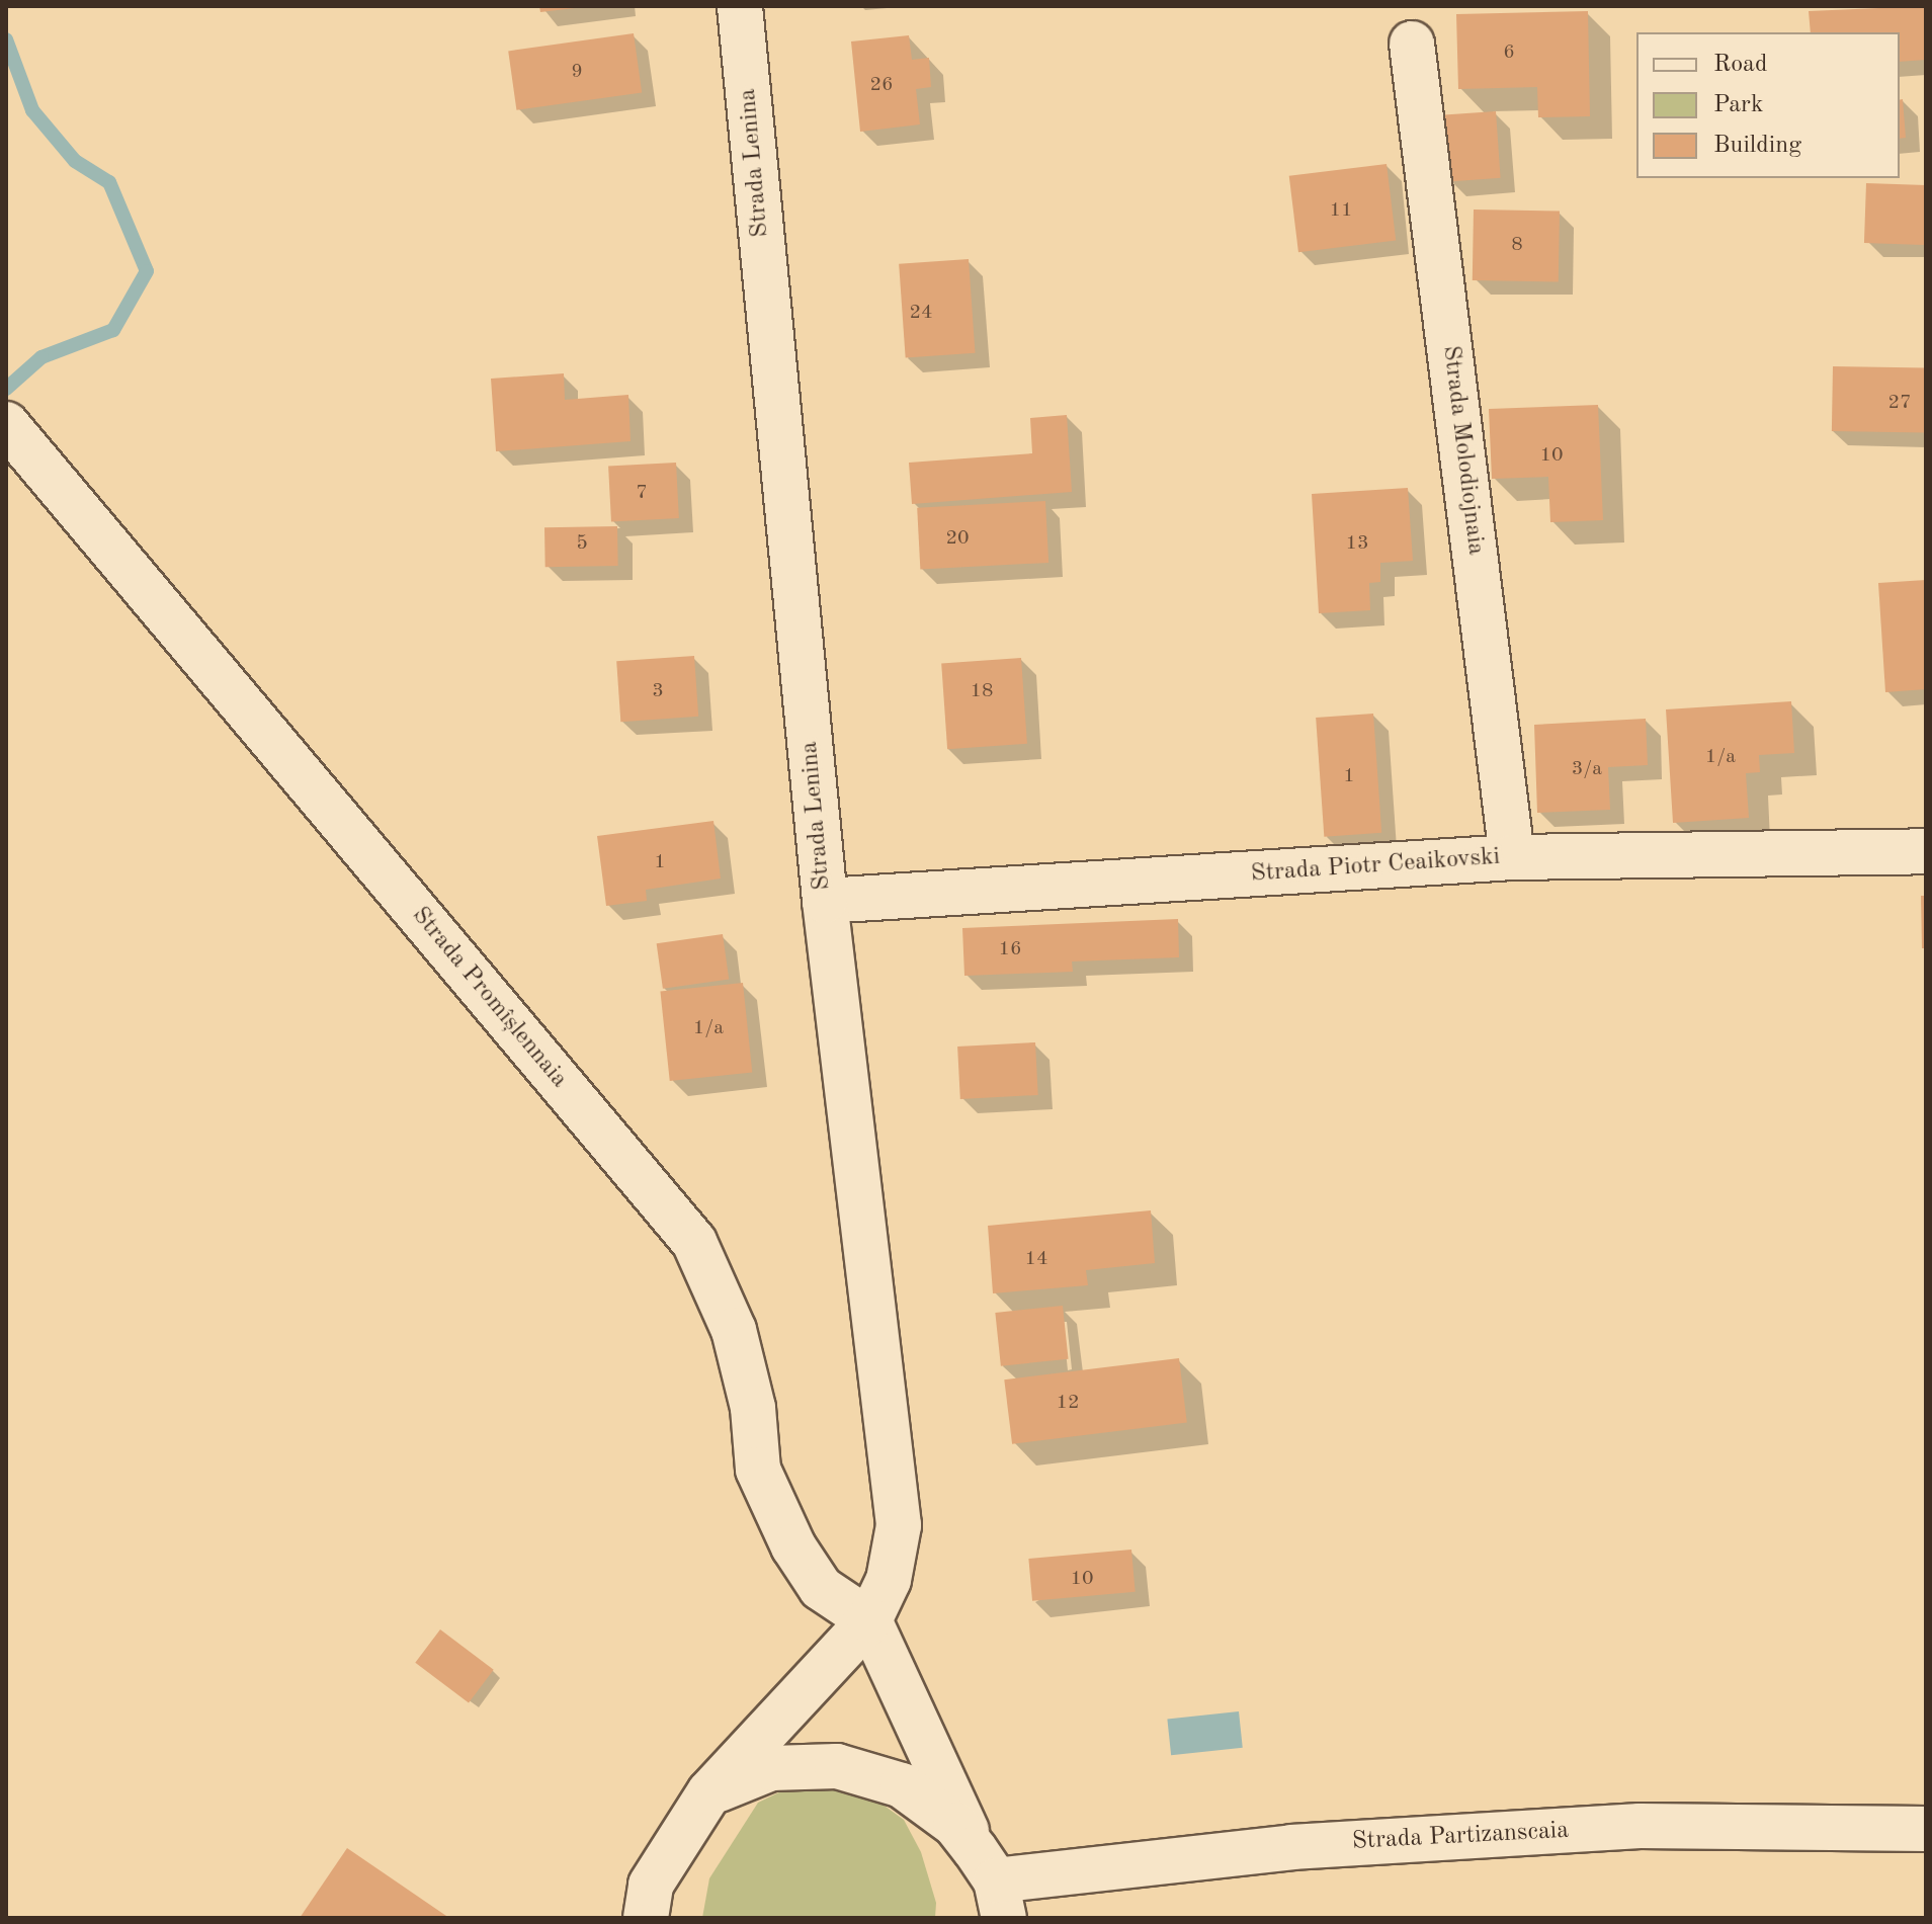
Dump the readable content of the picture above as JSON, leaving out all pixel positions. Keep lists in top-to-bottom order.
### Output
{
  "streets": {
    "street": [
      "Strada Lenina",
      "Strada Molodiojnaia",
      "Strada Piotr Ceaikovski",
      "Strada Promîșlennaia",
      "Strada Partizanscaia"
    ]
  },
  "crossings": [
    ["Strada Lenina", "Strada Piotr Ceaikovski"],
    ["Strada Lenina", "Strada Promîșlennaia"],
    ["Strada Molodiojnaia", "Strada Piotr Ceaikovski"]
  ],
  "house_numbers": [
    "6",
    "9",
    "26",
    "11",
    "8",
    "24",
    "27",
    "10",
    "7",
    "20",
    "5",
    "13",
    "3",
    "18",
    "1/a",
    "3/a",
    "1",
    "1",
    "16",
    "1/a",
    "14",
    "12",
    "10"
  ],
  "legend": ["Road", "Park", "Building"]
}
